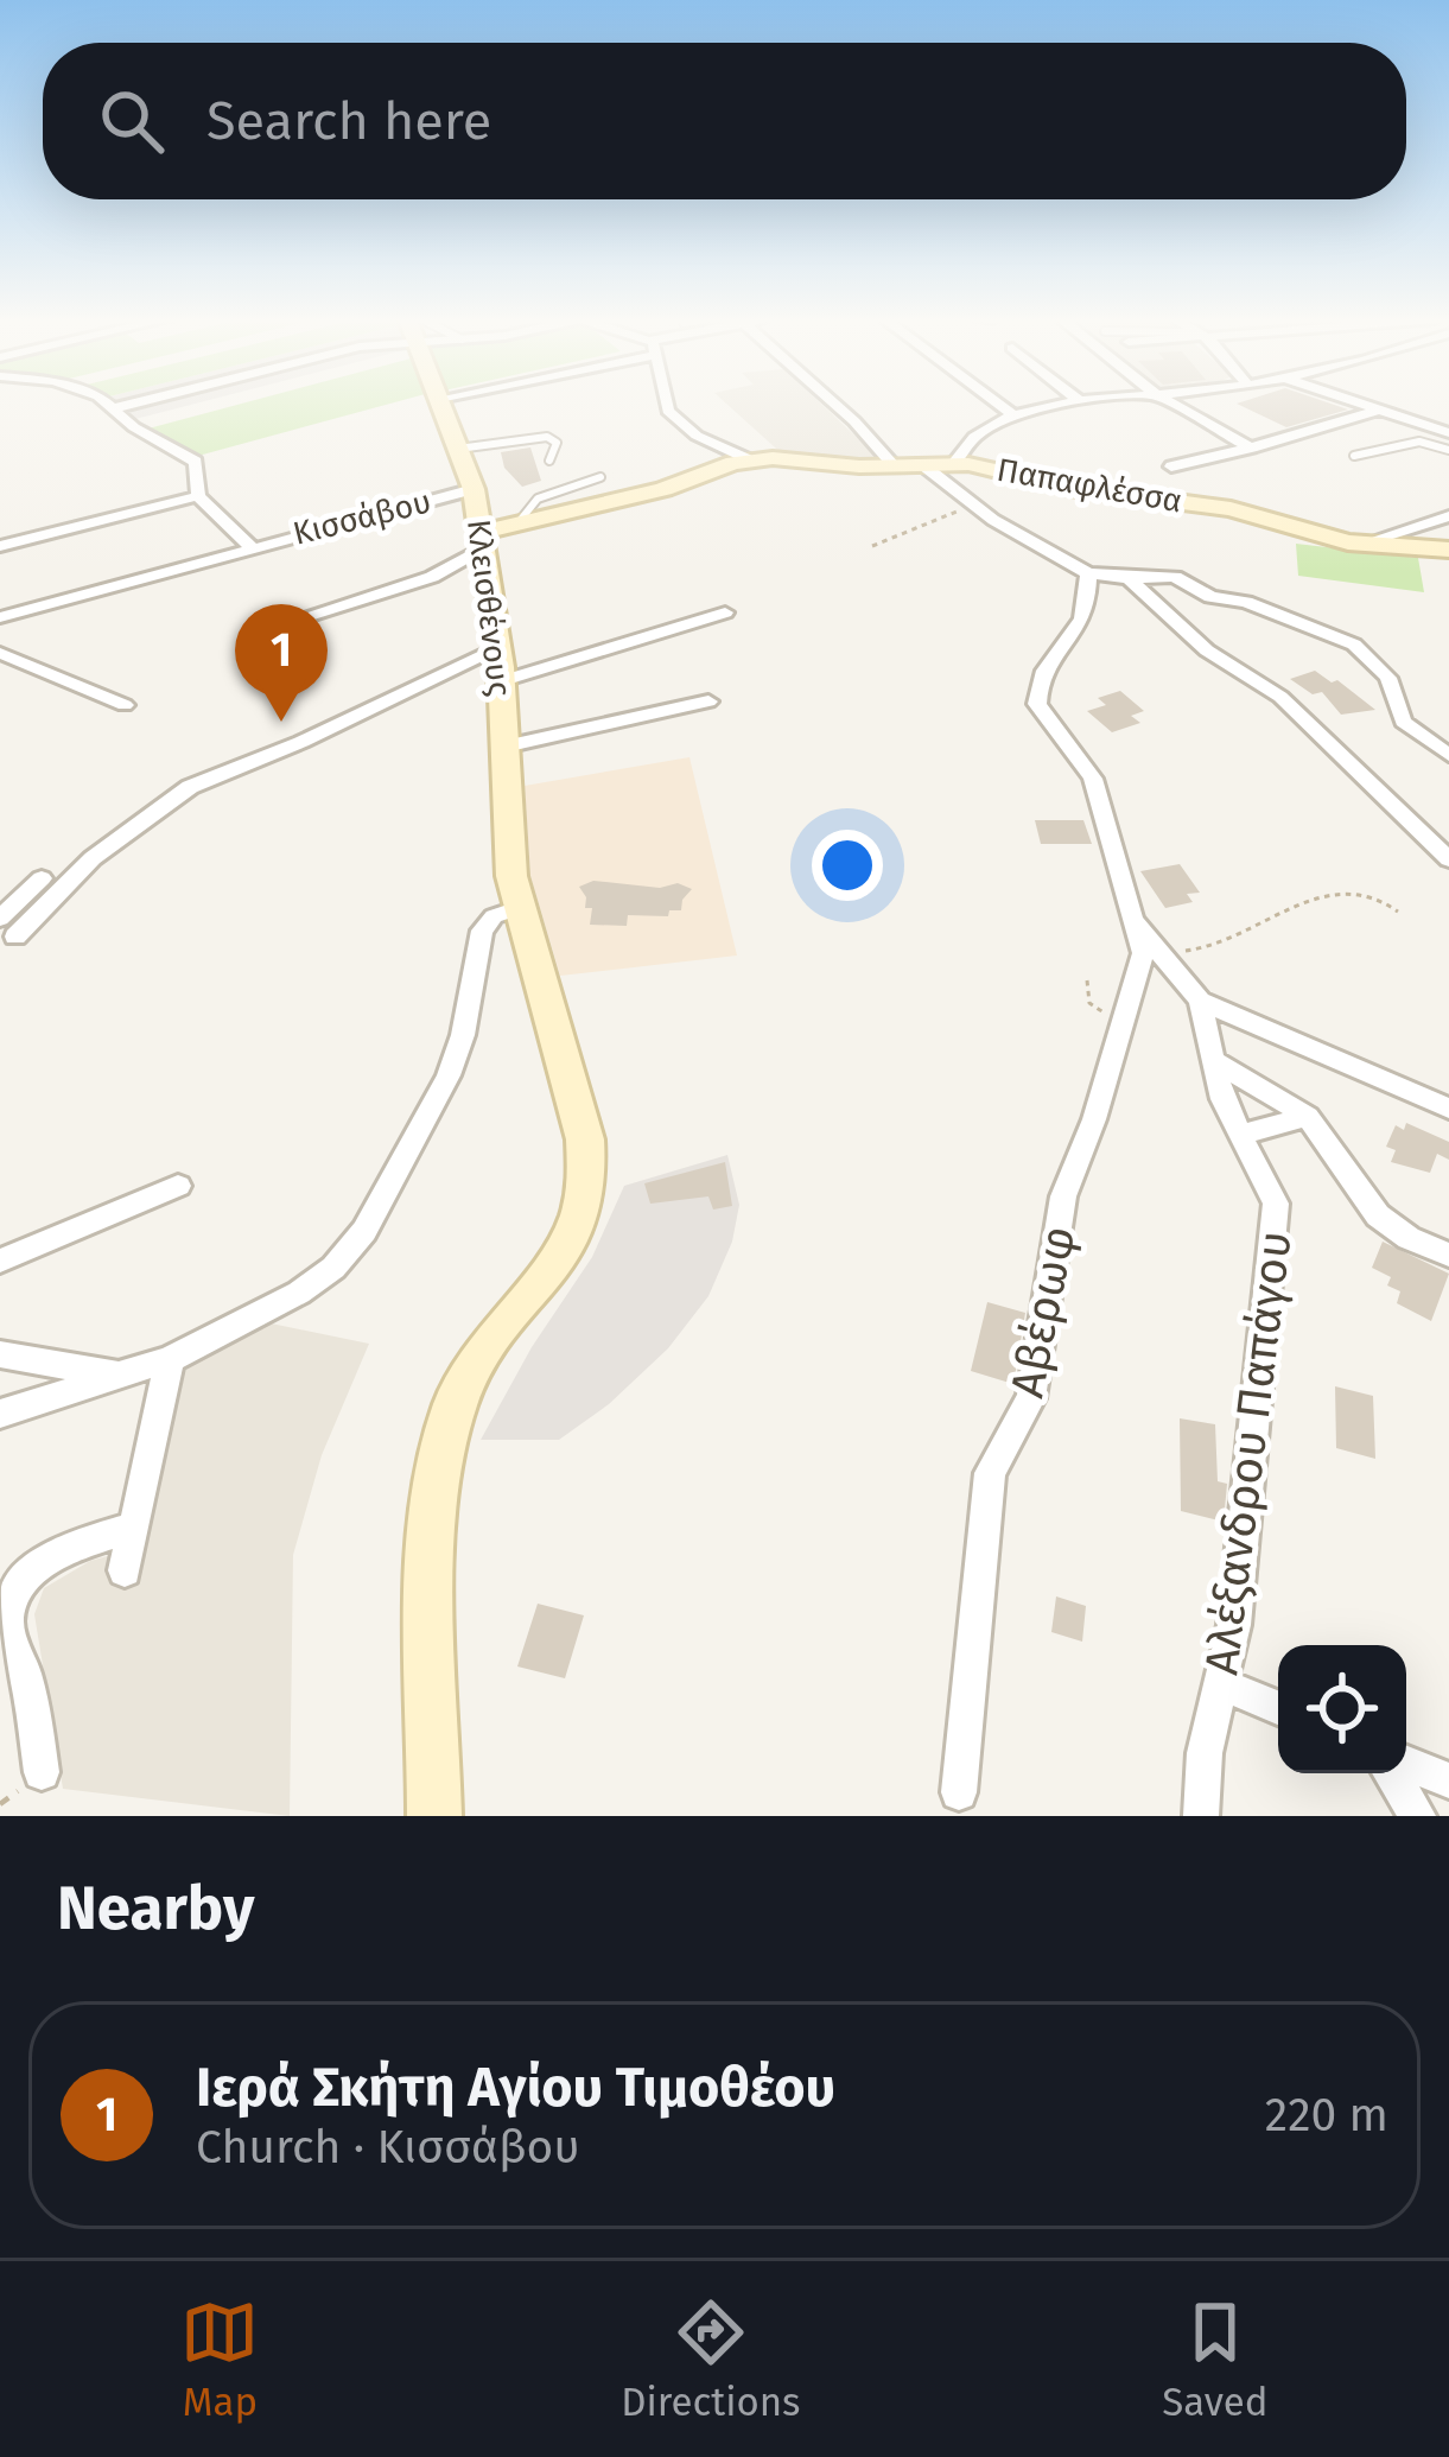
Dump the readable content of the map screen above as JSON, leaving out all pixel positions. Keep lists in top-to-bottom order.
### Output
{
  "streets": {
    "main road": ["Παπαφλέσσα", "Κλεισθένους"],
    "street": ["Κισσάβου", "Αβέρωφ", "Αλέξανδρου Παπάγου"]
  },
  "crossings": [
    ["Παπαφλέσσα", "Κλεισθένους"],
    ["Κισσάβου", "Κλεισθένους"],
    ["Αβέρωφ", "Αλέξανδρου Παπάγου"]
  ],
  "page": {
    "search": "Search here",
    "pins": "1",
    "heading": "Nearby",
    "list": [
      {
        "mark": "1",
        "name": "Ιερά Σκήτη Αγίου Τιμοθέου",
        "note": "Church · Κισσάβου",
        "value": "220 m"
      }
    ],
    "nav": ["Map", "Directions", "Saved"]
  }
}
